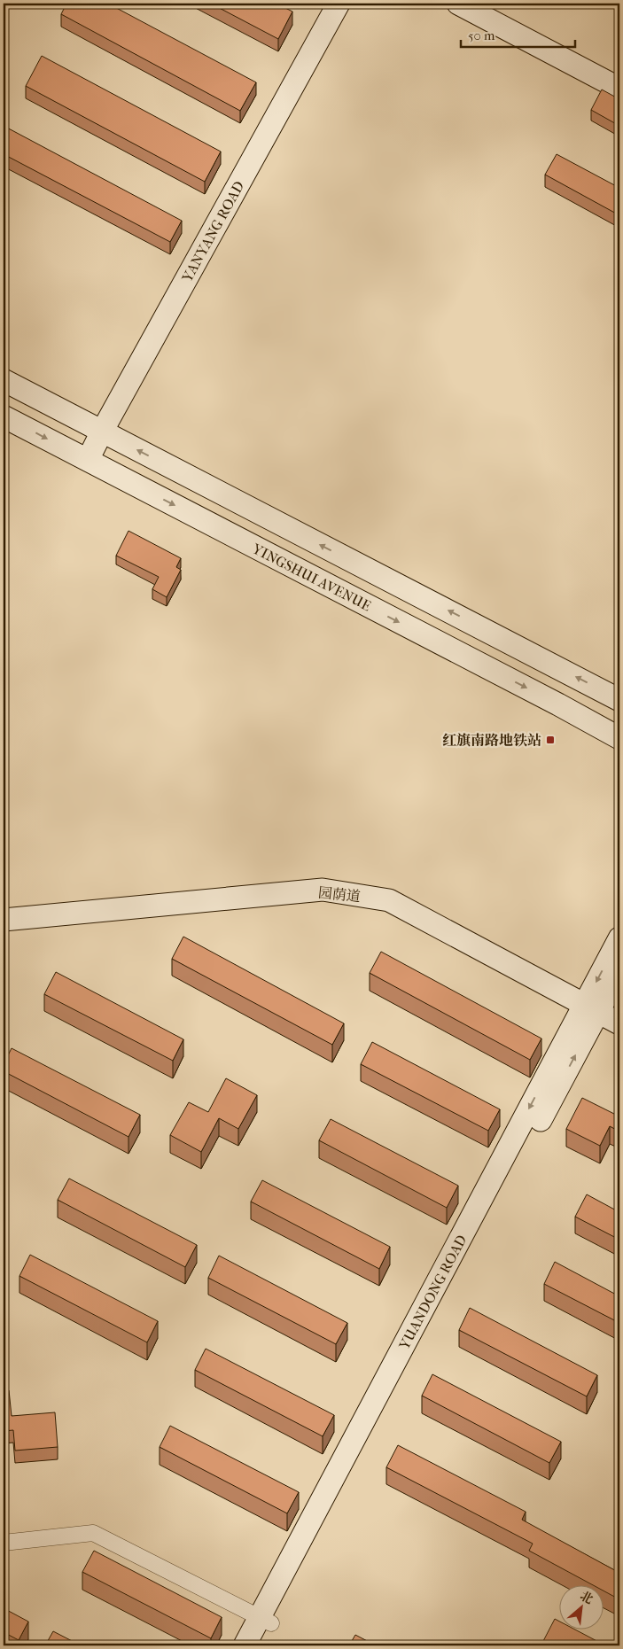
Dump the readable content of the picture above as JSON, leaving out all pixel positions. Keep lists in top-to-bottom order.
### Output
{
  "streets": {
    "street": [
      "YANYANG ROAD",
      "YINGSHUI AVENUE",
      "园荫道",
      "YUANDONG ROAD"
    ]
  },
  "crossings": [
    ["YANYANG ROAD", "YINGSHUI AVENUE"],
    ["园荫道", "YUANDONG ROAD"]
  ],
  "places": {
    "transit": ["红旗南路地铁站"]
  },
  "scale_bar": "50 m",
  "north": "top right"
}
